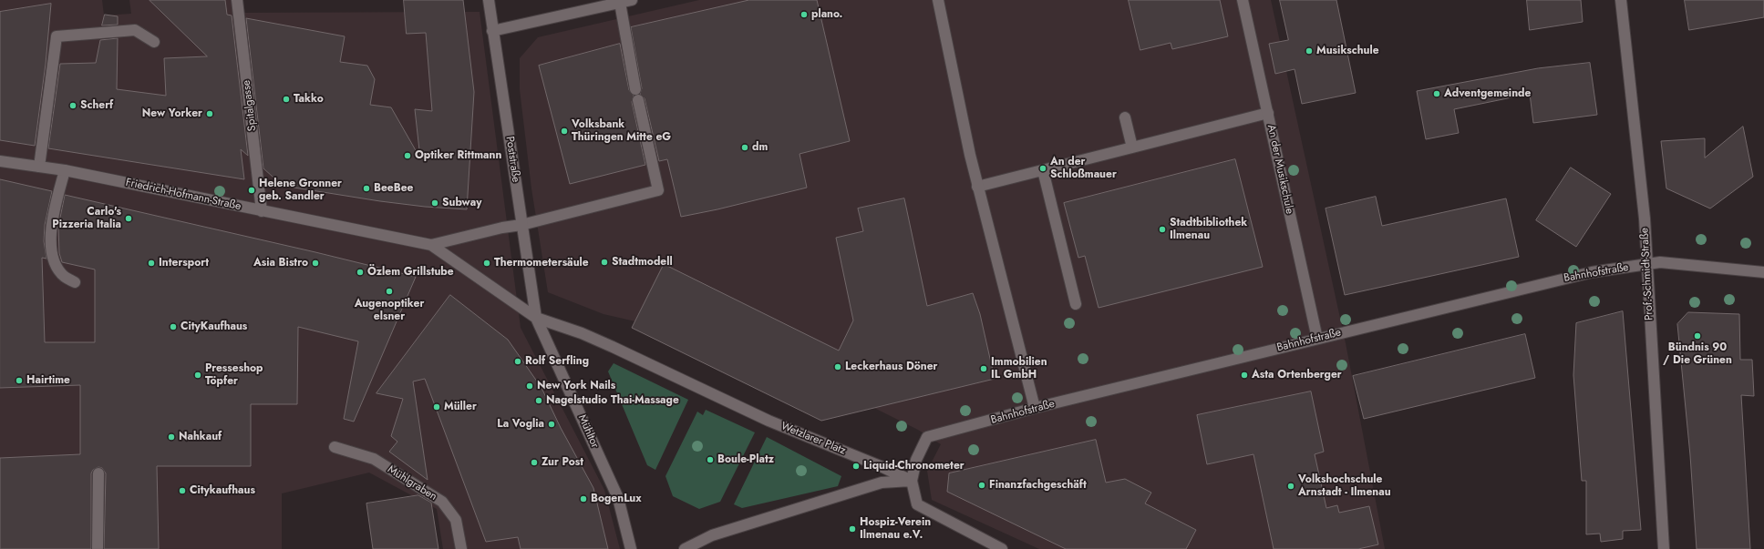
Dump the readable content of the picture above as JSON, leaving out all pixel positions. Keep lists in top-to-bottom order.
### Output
{
  "streets": {
    "street": [
      "Spitalgasse",
      "Poststraße",
      "An der Musikschule",
      "Friedrich-Hofmann-Straße",
      "Bahnhofstraße",
      "Prof.-Schmidt-Straße",
      "Mühltor",
      "Wetzlarer Platz",
      "Mühlgraben"
    ]
  },
  "crossings": [
    ["Spitalgasse", "Friedrich-Hofmann-Straße"],
    ["Poststraße", "Friedrich-Hofmann-Straße"],
    ["Poststraße", "Mühltor"],
    ["Poststraße", "Wetzlarer Platz"],
    ["An der Musikschule", "Bahnhofstraße"],
    ["Friedrich-Hofmann-Straße", "Mühltor"],
    ["Friedrich-Hofmann-Straße", "Wetzlarer Platz"],
    ["Bahnhofstraße", "Prof.-Schmidt-Straße"],
    ["Bahnhofstraße", "Wetzlarer Platz"],
    ["Mühltor", "Wetzlarer Platz"]
  ],
  "places": [
    "plano.",
    "Musikschule",
    "Adventgemeinde",
    "Takko",
    "Scherf",
    "New Yorker",
    "Volksbank Thüringen Mitte eG",
    "dm",
    "Optiker Rittmann",
    "An der Schloßmauer",
    "BeeBee",
    "Helene Gronner geb. Sandler",
    "Subway",
    "Carlo's Pizzeria Italia",
    "Stadtbibliothek Ilmenau",
    "Stadtmodell",
    "Intersport",
    "Asia Bistro",
    "Thermometersäule",
    "Özlem Grillstube",
    "Augenoptiker elsner",
    "CityKaufhaus",
    "Bündnis 90 / Die Grünen",
    "Rolf Serfling",
    "Leckerhaus Döner",
    "Immobilien IL GmbH",
    "Presseshop Töpfer",
    "Asta Ortenberger",
    "Hairtime",
    "New York Nails",
    "Nagelstudio Thai-Massage",
    "Müller",
    "La Voglia",
    "Nahkauf",
    "Boule-Platz",
    "Zur Post",
    "Liquid-Chronometer",
    "Finanzfachgeschäft",
    "Volkshochschule Arnstadt - Ilmenau",
    "Citykaufhaus",
    "BogenLux",
    "Hospiz-Verein Ilmenau e.V."
  ]
}
